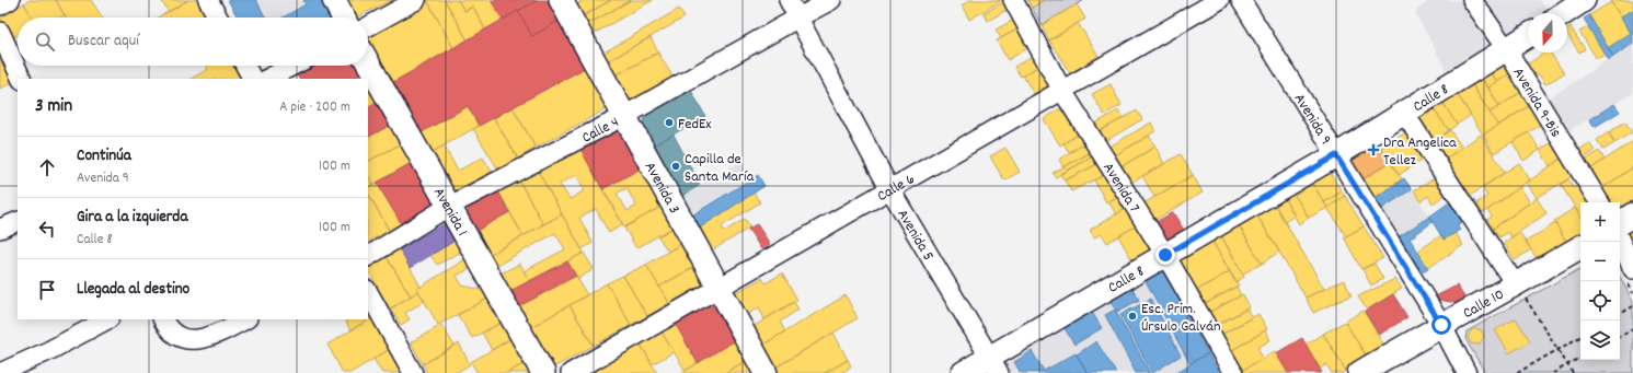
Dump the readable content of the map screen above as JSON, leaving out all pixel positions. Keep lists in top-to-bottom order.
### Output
{
  "streets": {
    "main road": [
      "Calle 8",
      "Avenida 3",
      "Avenida 1",
      "Calle 10"
    ],
    "street": [
      "Avenida 9-Bis",
      "Avenida 9",
      "Calle 4",
      "Calle 6",
      "Avenida 7",
      "Avenida 5"
    ]
  },
  "crossings": [
    ["Calle 8", "Avenida 9-Bis"],
    ["Calle 8", "Avenida 9"],
    ["Calle 8", "Avenida 7"],
    ["Calle 8", "Avenida 5"],
    ["Avenida 9", "Calle 10"],
    ["Calle 4", "Avenida 3"],
    ["Calle 4", "Avenida 1"],
    ["Calle 4", "Avenida 5"],
    ["Avenida 3", "Calle 6"],
    ["Calle 6", "Avenida 7"],
    ["Calle 6", "Avenida 5"]
  ],
  "places": {
    "other": ["FedEx", "Capilla de Santa María", "Esc. Prim. Úrsulo Galván"],
    "health": ["Dra Angelica Tellez"]
  },
  "north": "bottom",
  "page": {
    "search": "Buscar aquí",
    "heading": ["3 min", "A pie · 200 m"],
    "list": [
      ["Continúa", "Avenida 9", "100 m"],
      ["Gira a la izquierda", "Calle 8", "100 m"],
      "Llegada al destino"
    ],
    "map_buttons": ["+", "−"]
  }
}
